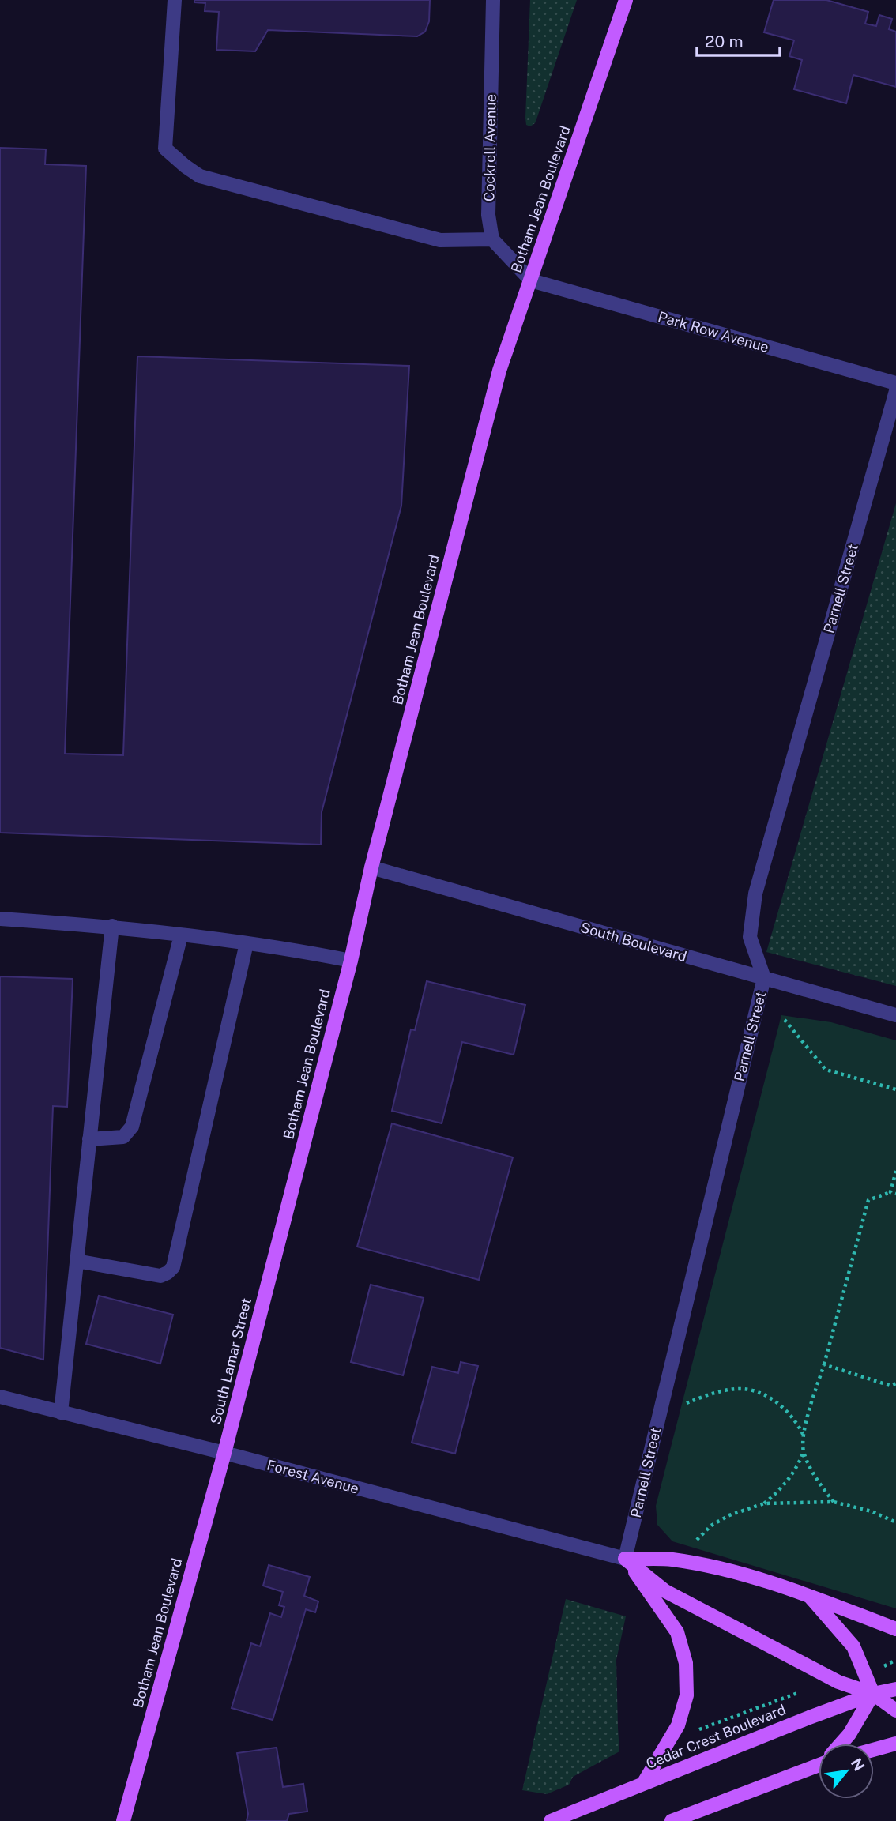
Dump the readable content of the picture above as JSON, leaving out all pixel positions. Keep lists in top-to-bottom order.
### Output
{
  "streets": {
    "main road": ["Botham Jean Boulevard", "South Lamar Street", "Cedar Crest Boulevard"],
    "street": [
      "Cockrell Avenue",
      "Park Row Avenue",
      "Parnell Street",
      "South Boulevard",
      "Forest Avenue"
    ]
  },
  "crossings": [
    ["Botham Jean Boulevard", "Park Row Avenue"],
    ["Botham Jean Boulevard", "South Boulevard"],
    ["Botham Jean Boulevard", "South Lamar Street"],
    ["Botham Jean Boulevard", "Forest Avenue"],
    ["Parnell Street", "South Boulevard"],
    ["Parnell Street", "Forest Avenue"],
    ["South Lamar Street", "Forest Avenue"]
  ],
  "scale_bar": "20 m",
  "north": "top right"
}
